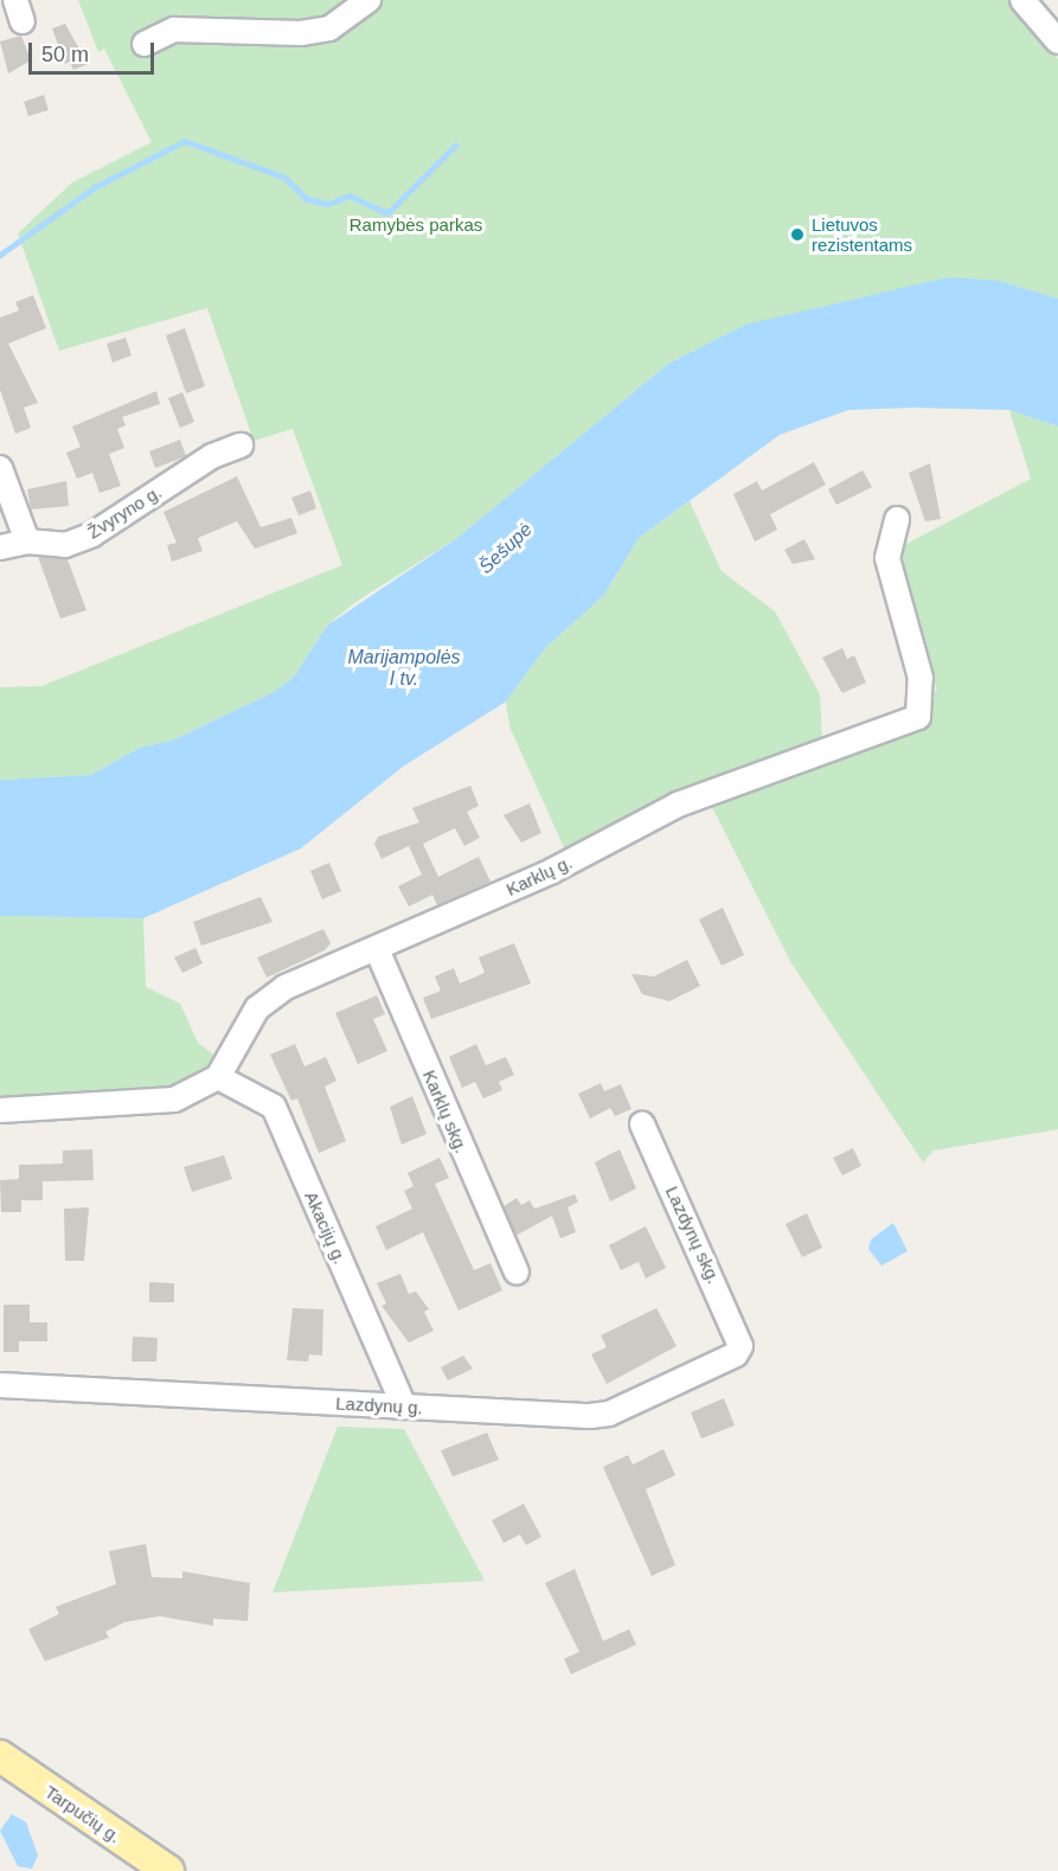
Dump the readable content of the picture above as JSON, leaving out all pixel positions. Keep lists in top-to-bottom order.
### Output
{
  "streets": {
    "main road": ["Tarpučių g."],
    "street": [
      "Žvyryno g.",
      "Karklų g.",
      "Karklų skg.",
      "Akacijų g.",
      "Lazdynų skg.",
      "Lazdynų g."
    ]
  },
  "crossings": [
    ["Karklų g.", "Karklų skg."],
    ["Karklų g.", "Akacijų g."],
    ["Akacijų g.", "Lazdynų g."],
    ["Lazdynų skg.", "Lazdynų g."]
  ],
  "water": ["Šešupė", "Marijampolės I tv."],
  "parks": ["Ramybės parkas"],
  "places": ["Lietuvos rezistentams"],
  "scale_bar": "50 m"
}
